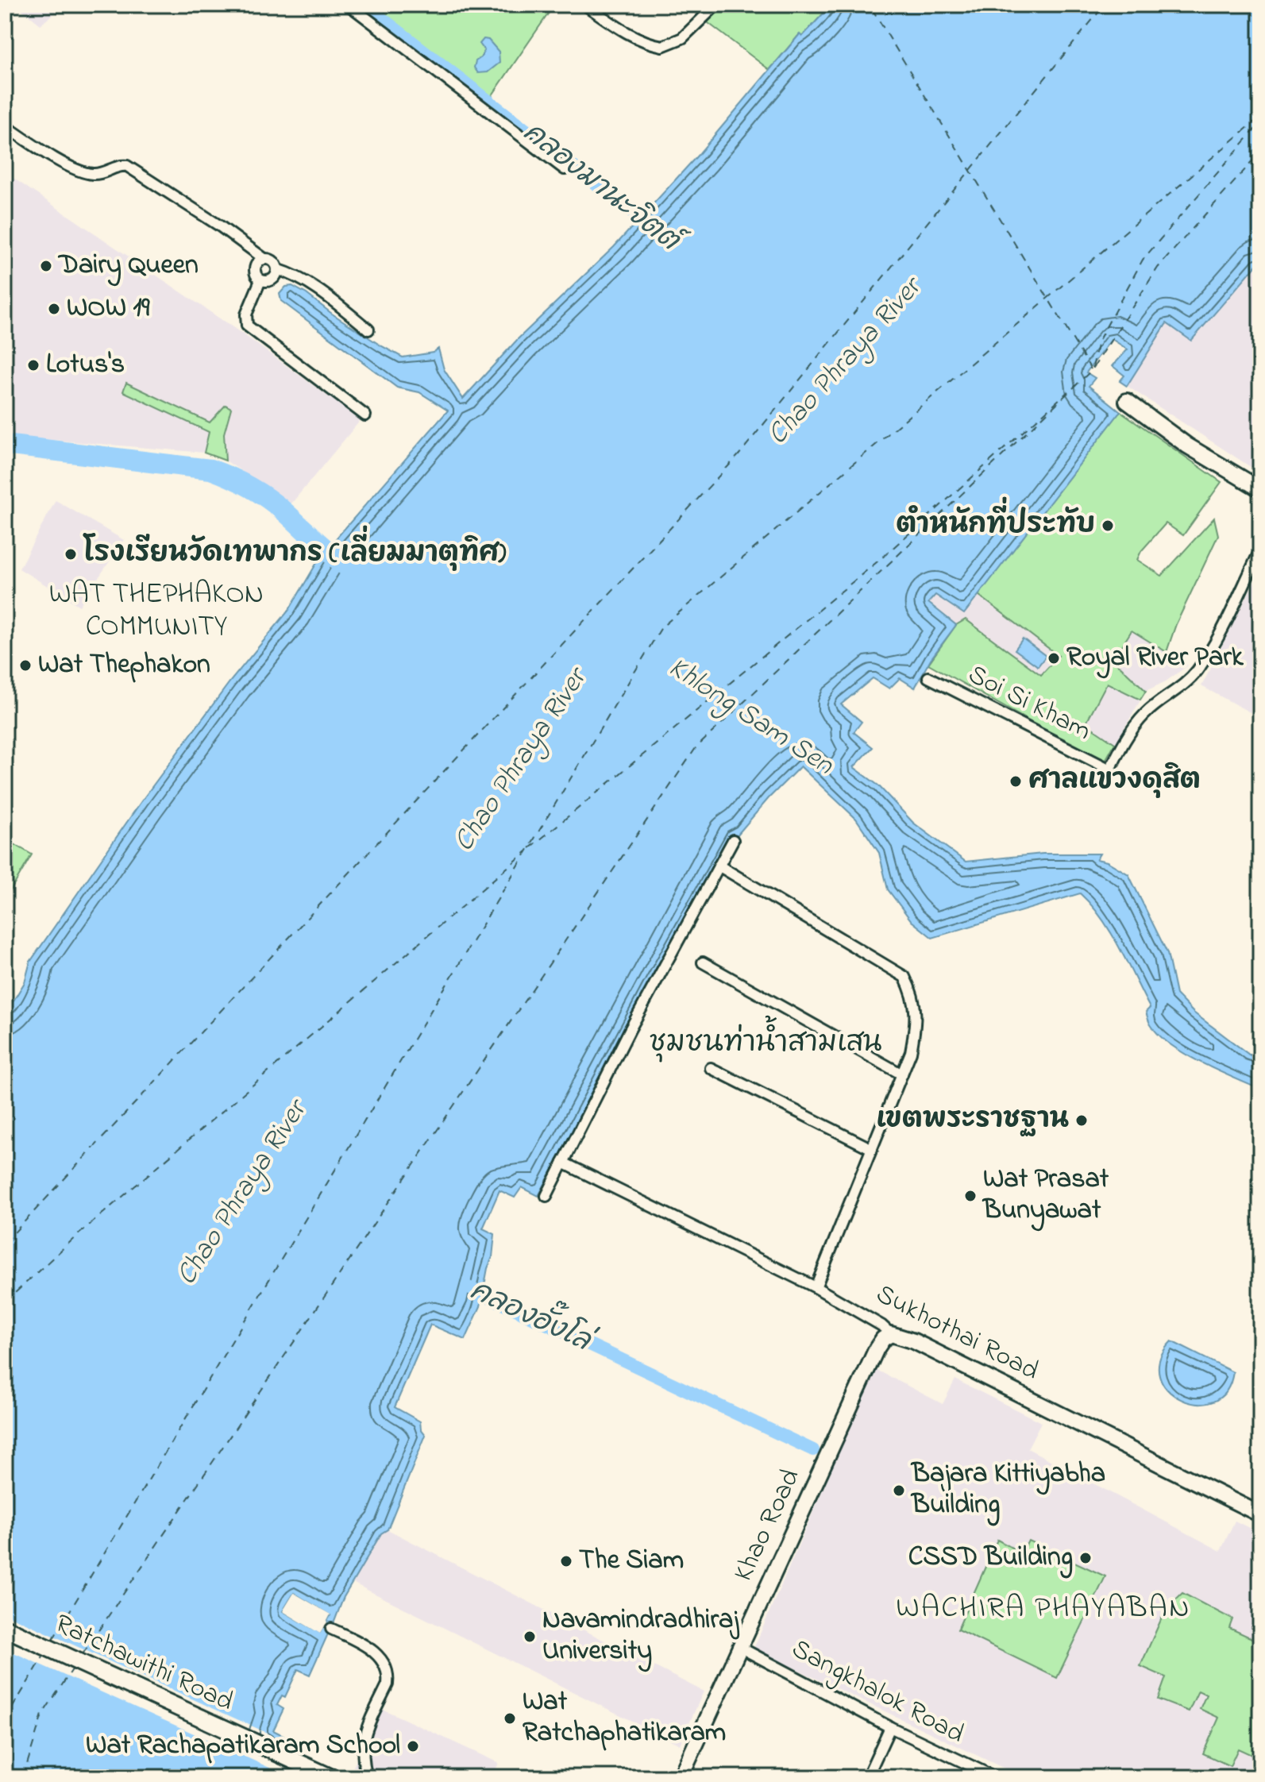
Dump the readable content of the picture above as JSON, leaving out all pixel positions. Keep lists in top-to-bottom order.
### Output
{
  "streets": {
    "main road": ["Ratchawithi Road"],
    "street": [
      "Soi Si Kham",
      "Sukhothai Road",
      "Khao Road",
      "Sangkhalok Road"
    ]
  },
  "crossings": [
    ["Sukhothai Road", "Khao Road"],
    ["Khao Road", "Sangkhalok Road"]
  ],
  "districts": ["WAT THEPHAKON COMMUNITY", "ชุมชนท่าน้ำสามเสน", "WACHIRA PHAYABAN"],
  "water": [
    "คลองมานะจิตต์",
    "Chao Phraya River",
    "Khlong Sam Sen",
    "คลองอั๊งโล่"
  ],
  "places": [
    "Dairy Queen",
    "WOW 19",
    "Lotus's",
    "ตำหนักที่ประทับ",
    "โรงเรียนวัดเทพากร (เลี่ยมมาตุทิศ)",
    "Royal River Park",
    "Wat Thephakon",
    "ศาลแขวงดุสิต",
    "เขตพระราชฐาน",
    "Wat Prasat Bunyawat",
    "Bajara Kittiyabha Building",
    "CSSD Building",
    "The Siam",
    "Navamindradhiraj University",
    "Wat Ratchaphatikaram",
    "Wat Rachapatikaram School"
  ]
}
